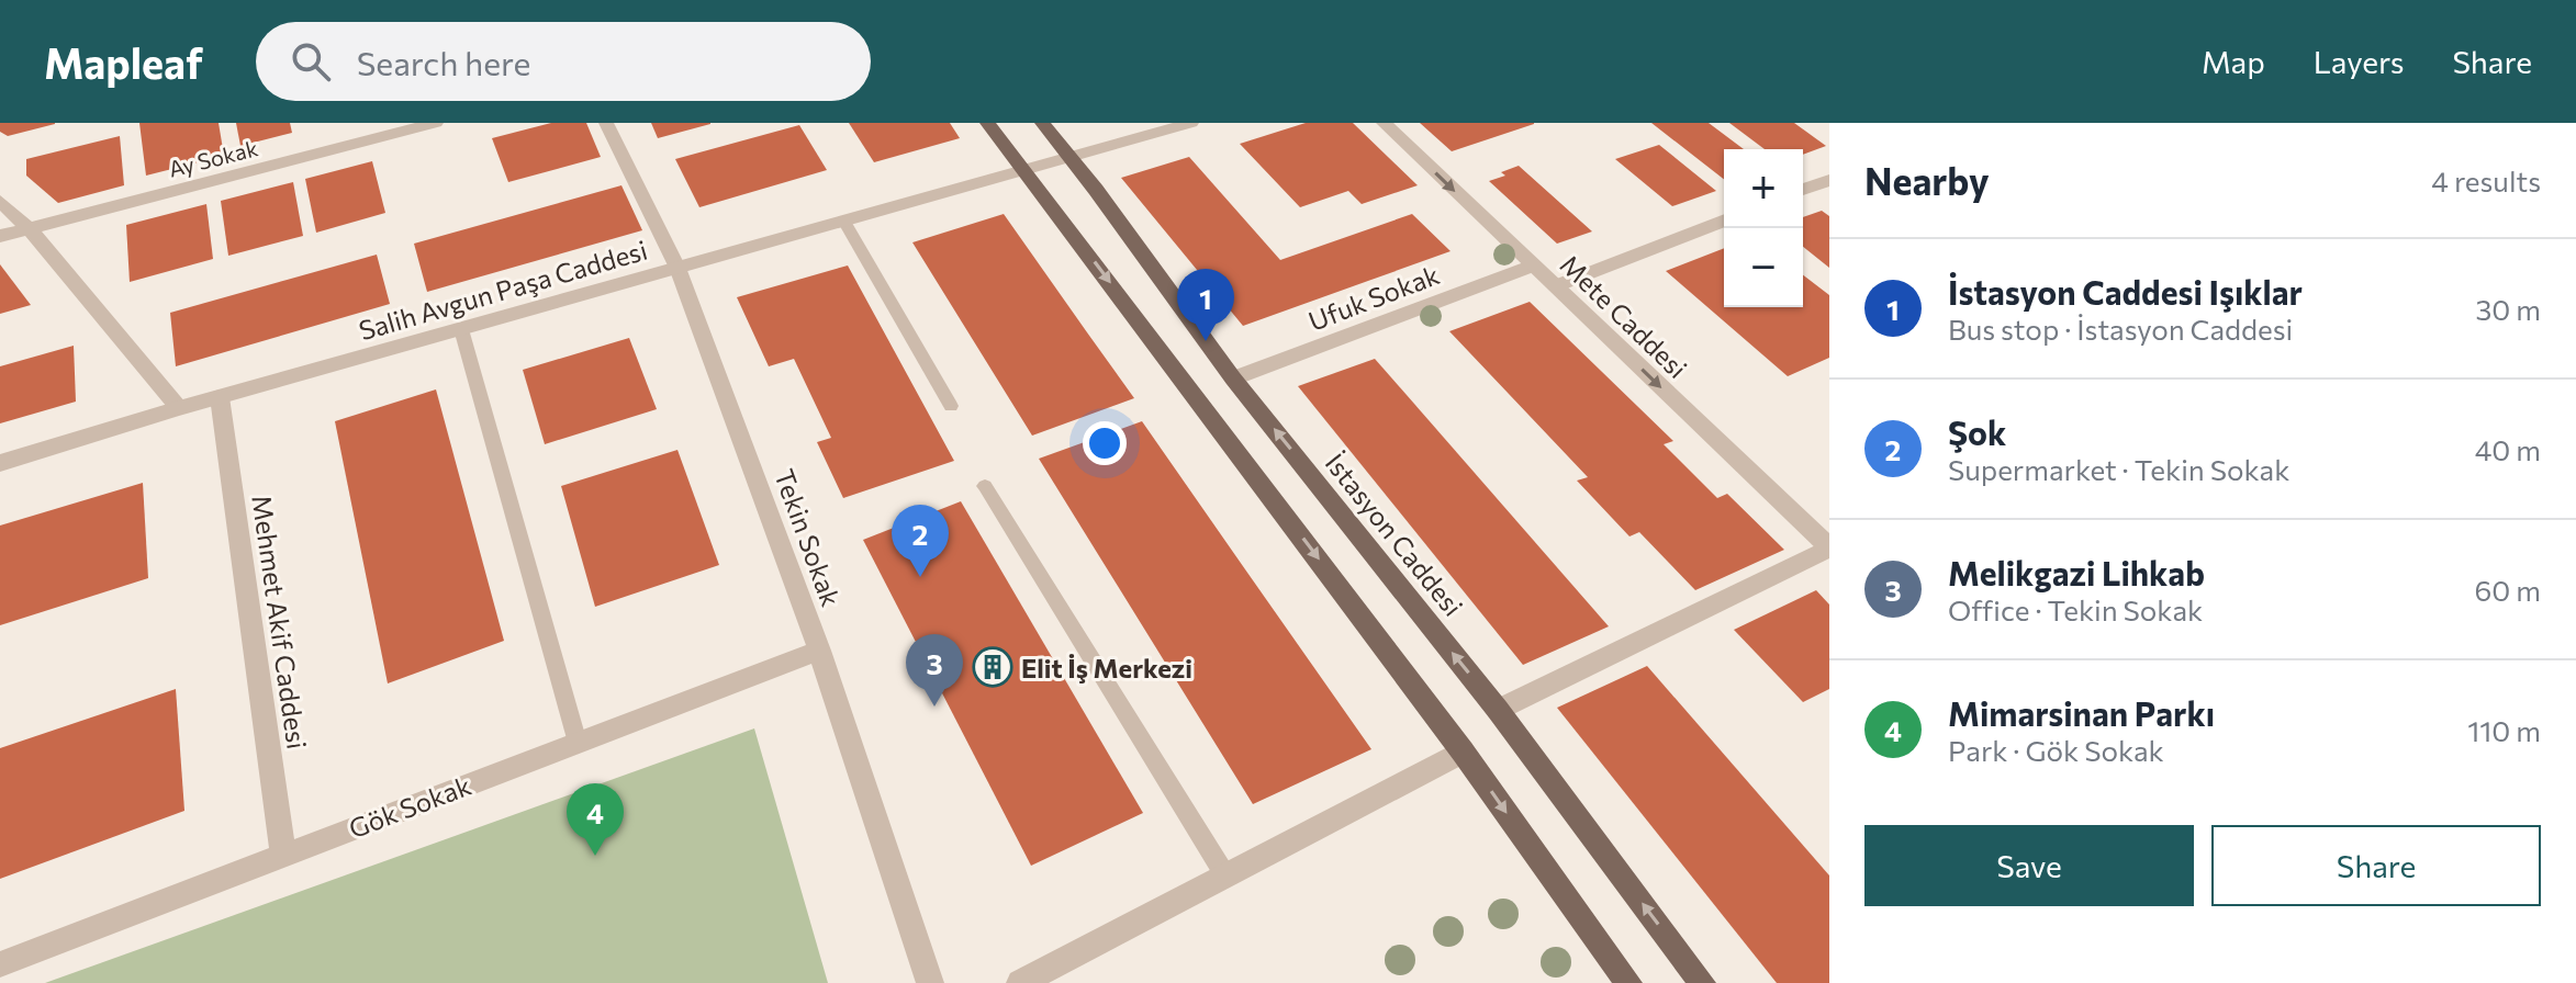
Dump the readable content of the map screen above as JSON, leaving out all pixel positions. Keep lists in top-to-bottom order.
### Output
{
  "streets": {
    "main road": ["İstasyon Caddesi"],
    "street": [
      "Ay Sokak",
      "Salih Avgun Paşa Caddesi",
      "Ufuk Sokak",
      "Mete Caddesi",
      "Tekin Sokak",
      "Mehmet Akif Caddesi",
      "Gök Sokak"
    ]
  },
  "crossings": [
    ["Salih Avgun Paşa Caddesi", "İstasyon Caddesi"],
    ["Salih Avgun Paşa Caddesi", "Tekin Sokak"],
    ["Salih Avgun Paşa Caddesi", "Mehmet Akif Caddesi"],
    ["Ufuk Sokak", "Mete Caddesi"],
    ["Ufuk Sokak", "İstasyon Caddesi"],
    ["Tekin Sokak", "Gök Sokak"],
    ["Mehmet Akif Caddesi", "Gök Sokak"]
  ],
  "one_way": ["Mete Caddesi"],
  "places": {
    "building": ["Elit İş Merkezi"]
  },
  "page": {
    "header": "Mapleaf",
    "search": "Search here",
    "nav": ["Map", "Layers", "Share"],
    "heading": ["Nearby", "4 results"],
    "map_buttons": ["+", "−"],
    "list": [
      {
        "mark": "1",
        "name": "İstasyon Caddesi Işıklar",
        "note": "Bus stop · İstasyon Caddesi",
        "value": "30 m"
      },
      {
        "mark": "2",
        "name": "Şok",
        "note": "Supermarket · Tekin Sokak",
        "value": "40 m"
      },
      {
        "mark": "3",
        "name": "Melikgazi Lihkab",
        "note": "Office · Tekin Sokak",
        "value": "60 m"
      },
      {
        "mark": "4",
        "name": "Mimarsinan Parkı",
        "note": "Park · Gök Sokak",
        "value": "110 m"
      }
    ],
    "pins": [
      "1",
      "2",
      "3",
      "4"
    ],
    "buttons": ["Save", "Share"]
  }
}
